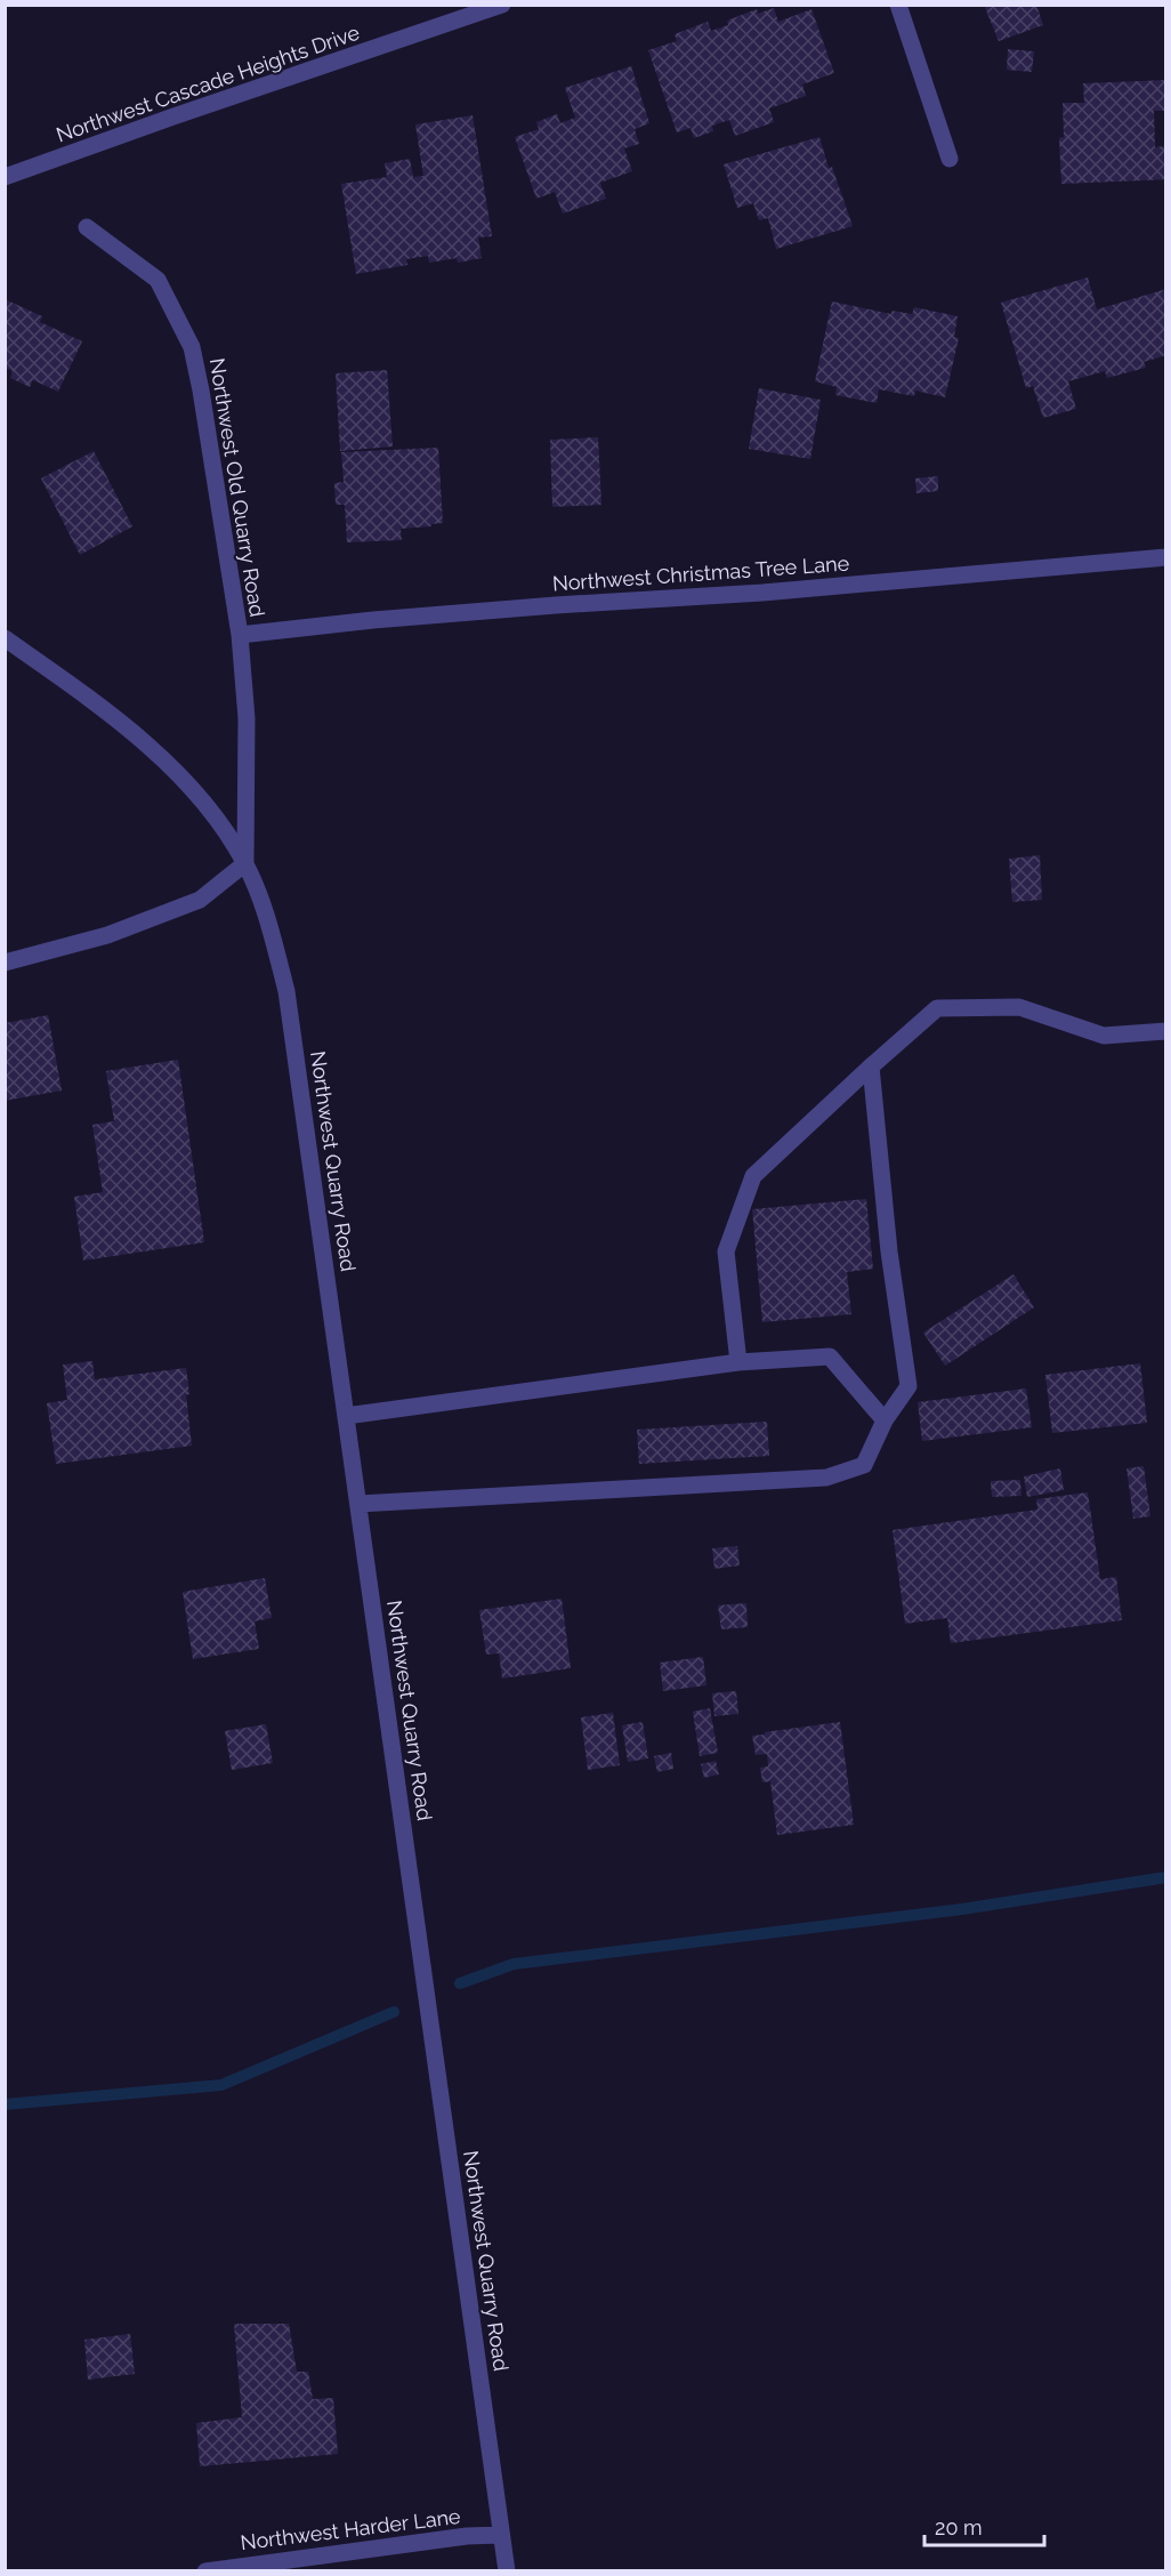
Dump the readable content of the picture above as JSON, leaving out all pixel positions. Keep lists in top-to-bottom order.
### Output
{
  "streets": {
    "street": [
      "Northwest Cascade Heights Drive",
      "Northwest Old Quarry Road",
      "Northwest Christmas Tree Lane",
      "Northwest Quarry Road",
      "Northwest Harder Lane"
    ]
  },
  "crossings": [
    ["Northwest Old Quarry Road", "Northwest Christmas Tree Lane"],
    ["Northwest Old Quarry Road", "Northwest Quarry Road"],
    ["Northwest Christmas Tree Lane", "Northwest Quarry Road"],
    ["Northwest Quarry Road", "Northwest Harder Lane"]
  ],
  "scale_bar": "20 m"
}
